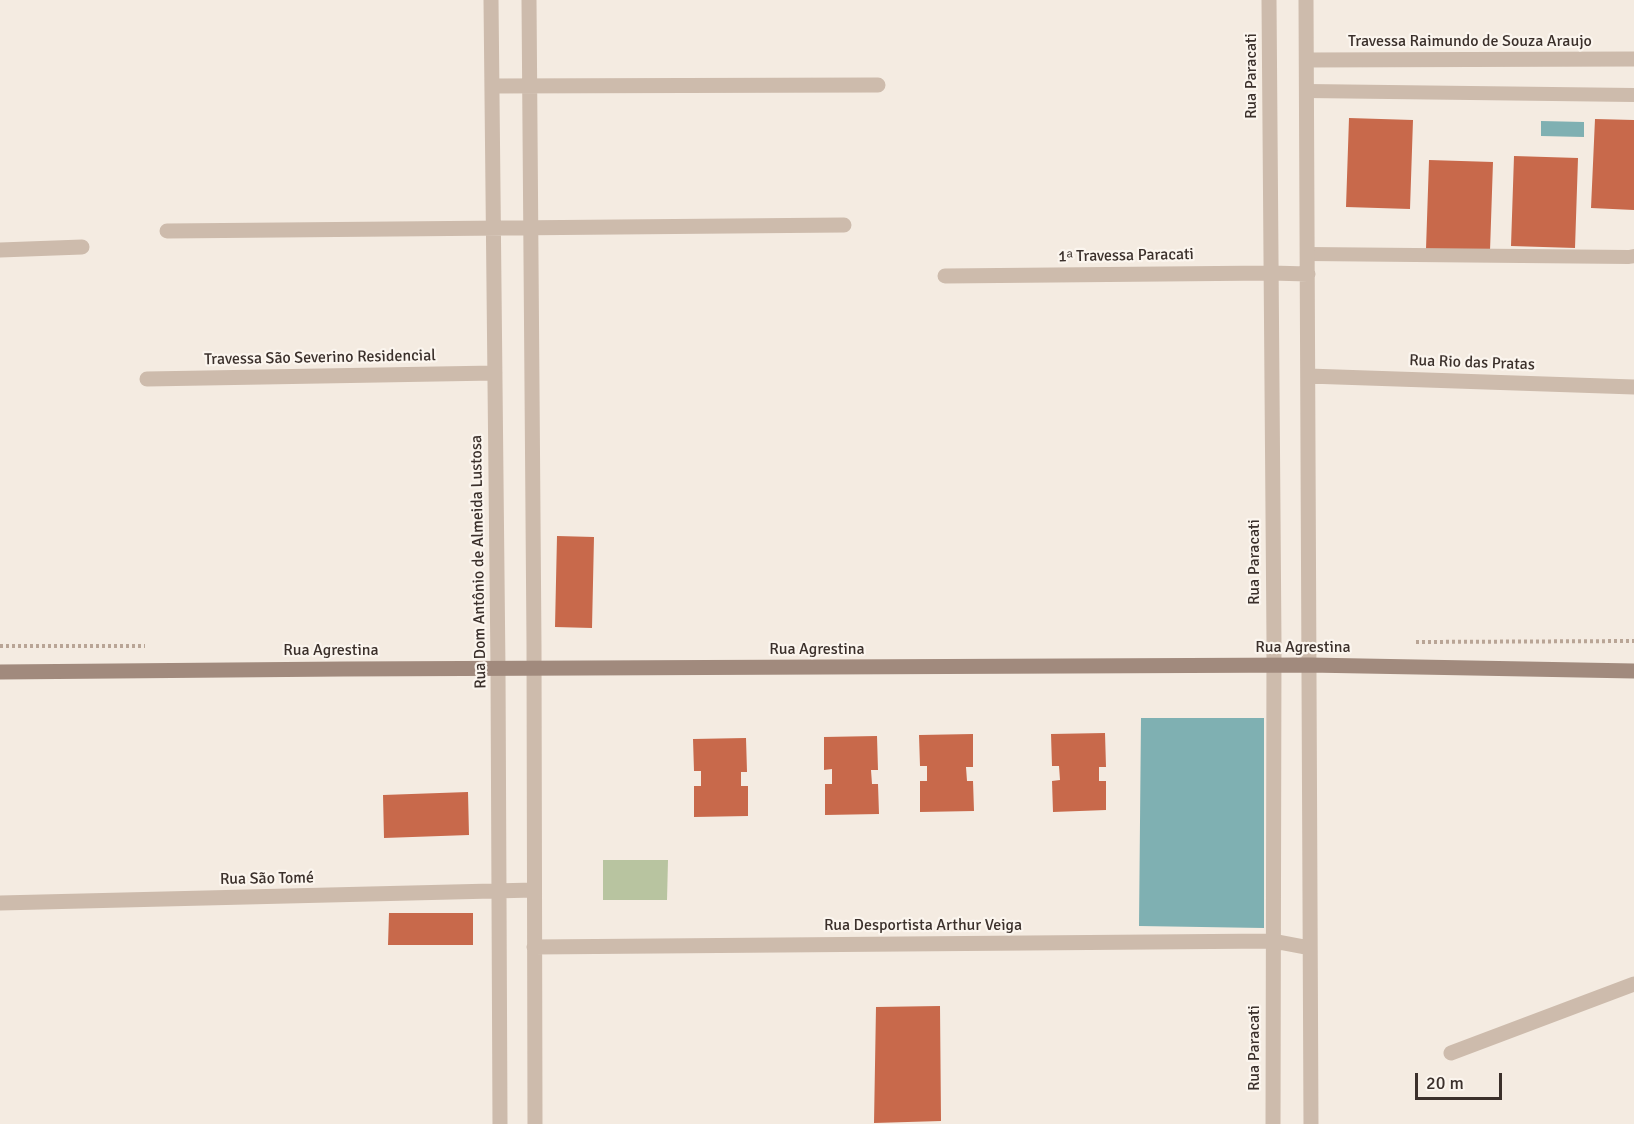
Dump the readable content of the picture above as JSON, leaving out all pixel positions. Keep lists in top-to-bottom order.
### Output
{
  "streets": {
    "street": [
      "Travessa Raimundo de Souza Araujo",
      "Rua Paracati",
      "1ᵃ Travessa Paracati",
      "Travessa São Severino Residencial",
      "Rua Rio das Pratas",
      "Rua Dom Antônio de Almeida Lustosa",
      "Rua Agrestina",
      "Rua São Tomé",
      "Rua Desportista Arthur Veiga"
    ]
  },
  "crossings": [
    ["Rua Paracati", "1ᵃ Travessa Paracati"],
    ["Rua Paracati", "Rua Agrestina"],
    ["Rua Paracati", "Rua Desportista Arthur Veiga"],
    ["Travessa São Severino Residencial", "Rua Dom Antônio de Almeida Lustosa"],
    ["Rua Dom Antônio de Almeida Lustosa", "Rua Agrestina"],
    ["Rua Dom Antônio de Almeida Lustosa", "Rua São Tomé"]
  ],
  "scale_bar": "20 m"
}
